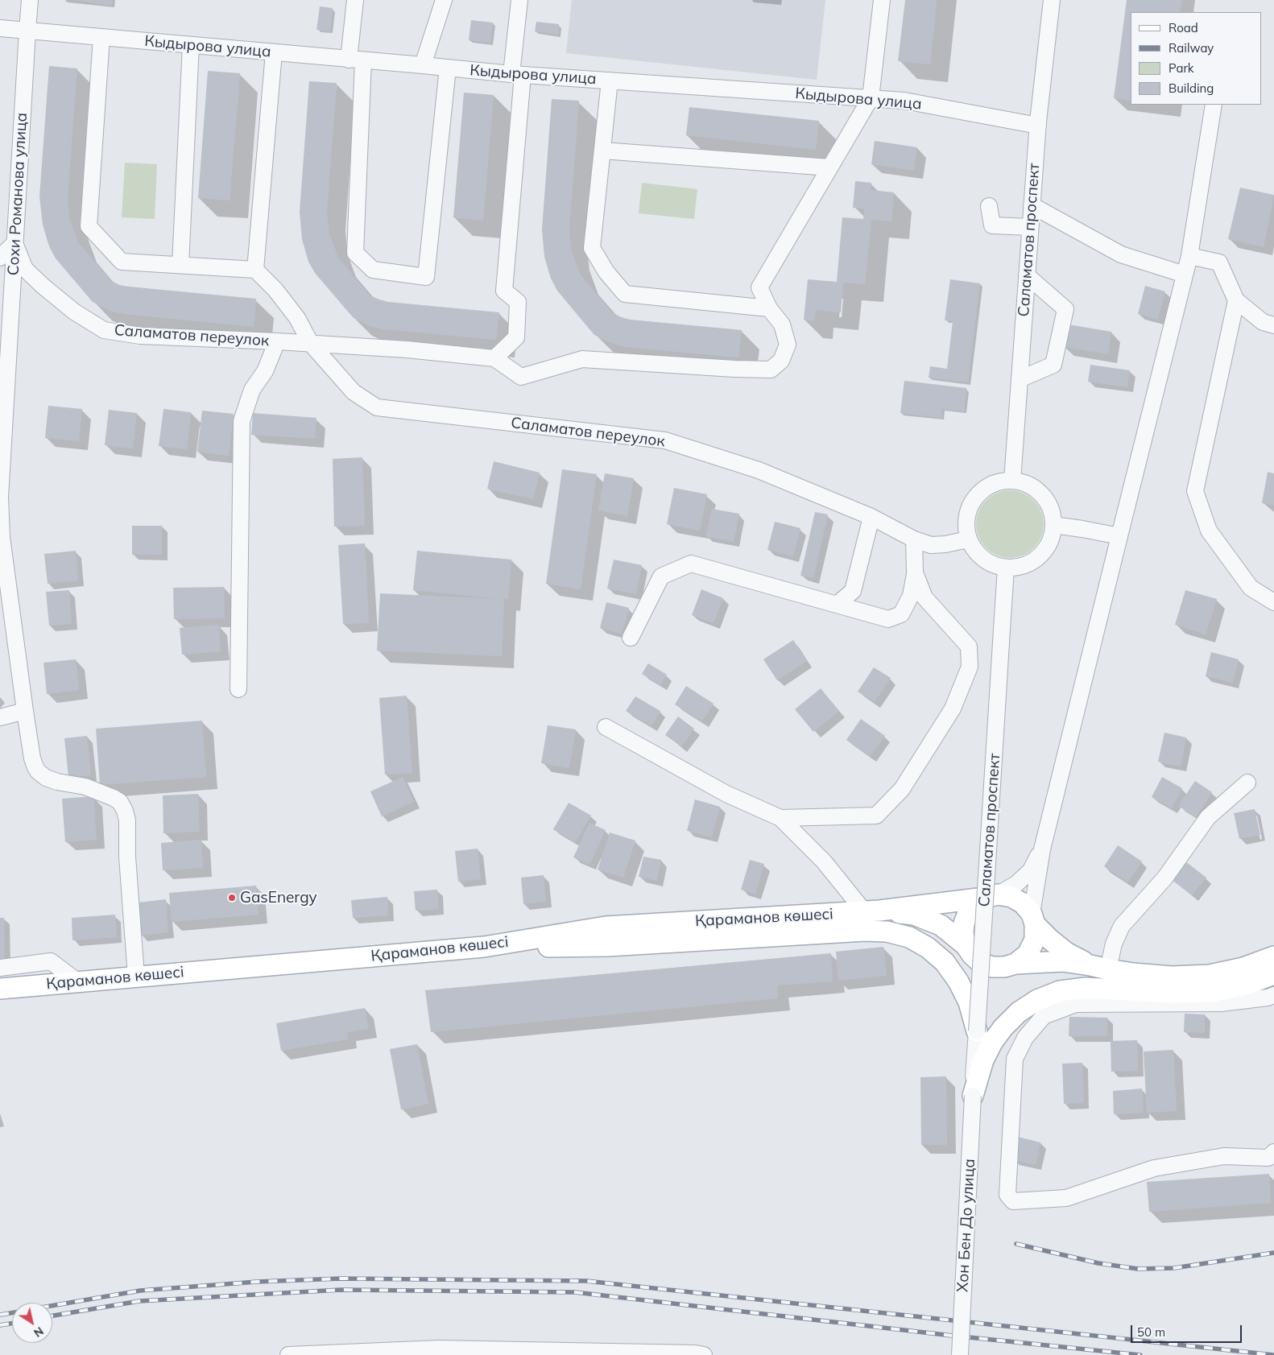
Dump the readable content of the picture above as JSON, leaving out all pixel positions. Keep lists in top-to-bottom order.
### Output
{
  "streets": {
    "main road": ["Қараманов көшесі"],
    "street": [
      "Кыдырова улица",
      "Сохи Романова улица",
      "Саламатов проспект",
      "Саламатов переулок",
      "Хон Бен До улица"
    ]
  },
  "crossings": [
    ["Кыдырова улица", "Сохи Романова улица"],
    ["Кыдырова улица", "Саламатов проспект"],
    ["Сохи Романова улица", "Саламатов переулок"],
    ["Сохи Романова улица", "Қараманов көшесі"],
    ["Саламатов проспект", "Саламатов переулок"],
    ["Саламатов проспект", "Хон Бен До улица"]
  ],
  "places": ["GasEnergy"],
  "legend": [
    "Road",
    "Railway",
    "Park",
    "Building"
  ],
  "scale_bar": "50 m",
  "north": "bottom right"
}
